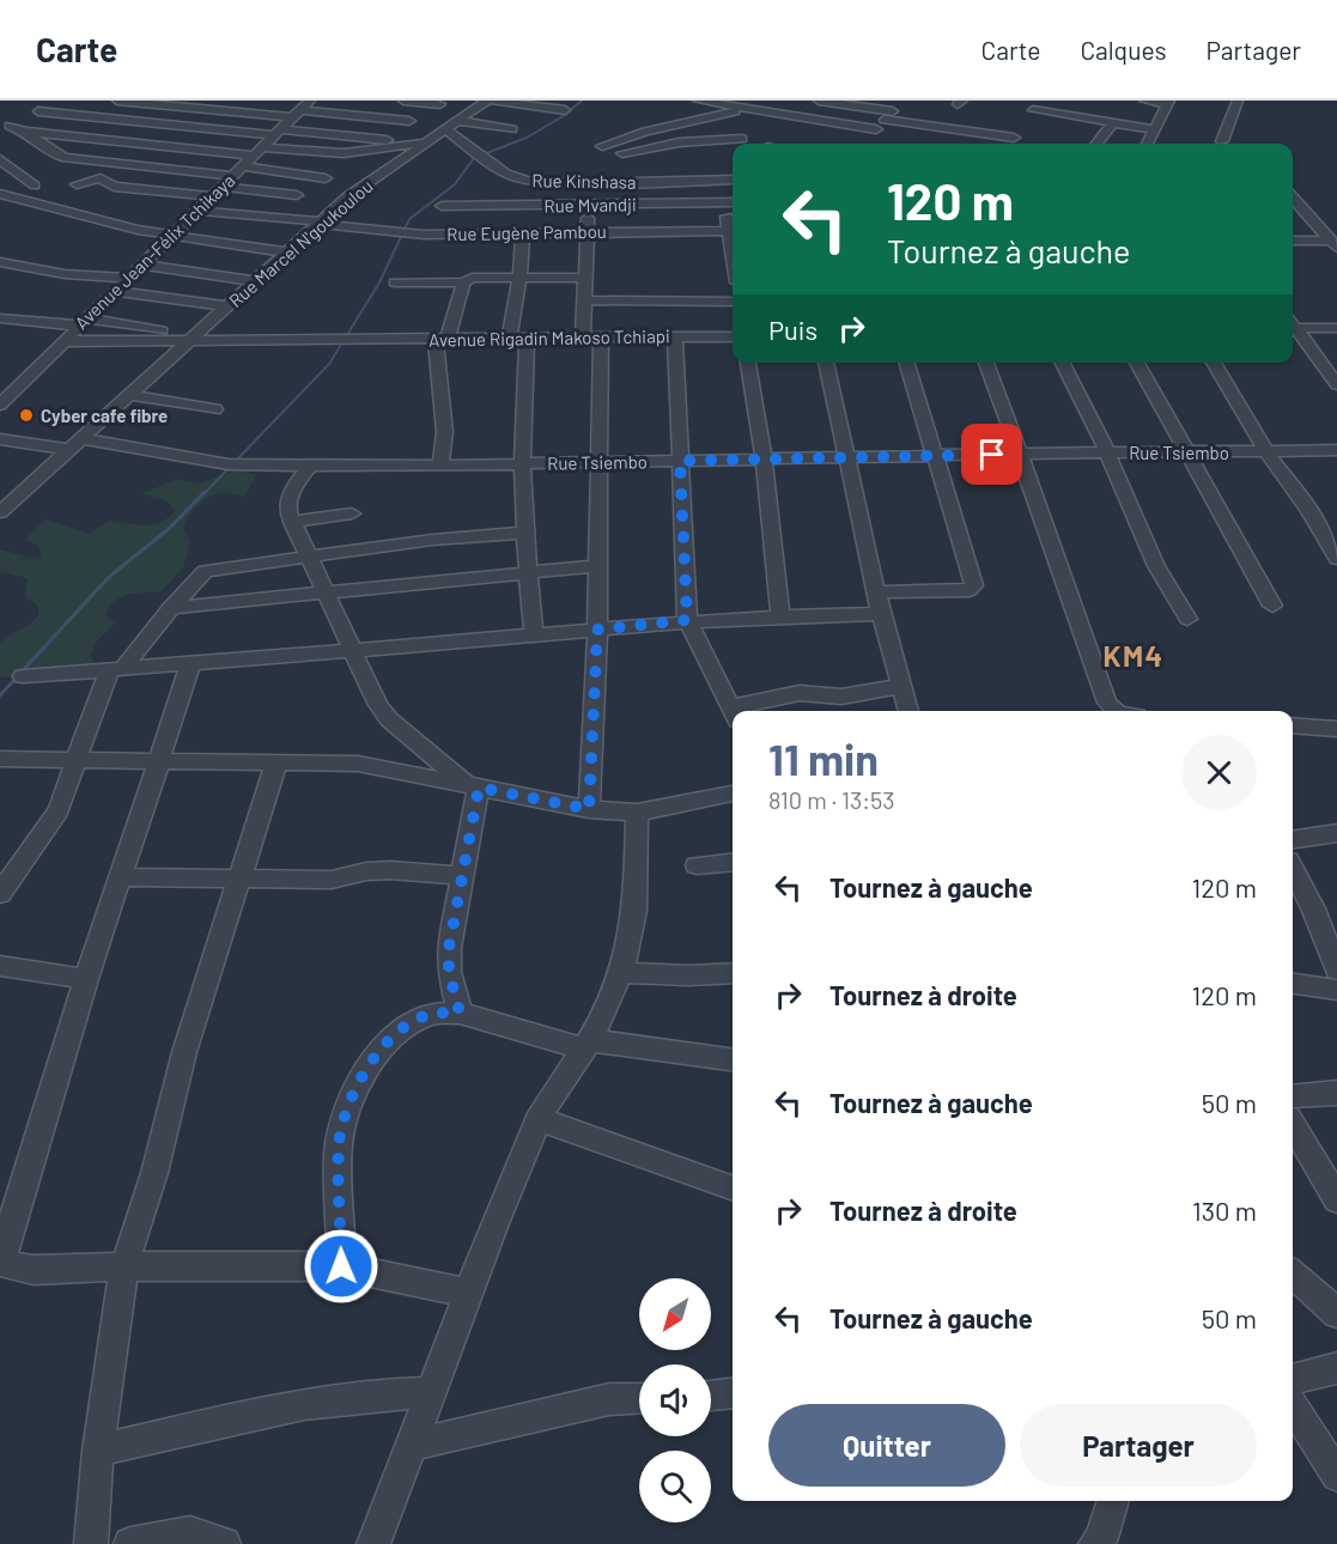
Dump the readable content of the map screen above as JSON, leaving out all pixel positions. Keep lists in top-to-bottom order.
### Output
{
  "streets": {
    "street": [
      "Rue Kinshasa",
      "Rue Mvandji",
      "Rue Eugène Pambou",
      "Rue Marcel N'goukoulou",
      "Avenue Jean-Félix Tchikaya",
      "Avenue Rigadin Makoso Tchiapi",
      "Rue Tsiembo"
    ]
  },
  "crossings": [
    ["Rue Kinshasa", "Rue Marcel N'goukoulou"],
    ["Rue Eugène Pambou", "Rue Marcel N'goukoulou"],
    ["Rue Eugène Pambou", "Avenue Jean-Félix Tchikaya"],
    ["Rue Marcel N'goukoulou", "Avenue Rigadin Makoso Tchiapi"],
    ["Rue Marcel N'goukoulou", "Rue Tsiembo"]
  ],
  "districts": ["KM4"],
  "places": ["Cyber cafe fibre"],
  "north": "bottom left",
  "page": {
    "header": "Carte",
    "nav": ["Carte", "Calques", "Partager"],
    "turn": ["120 m", "Tournez à gauche"],
    "then": "Puis",
    "heading": ["11 min", "810 m · 13:53"],
    "list": [
      {
        "name": "Tournez à gauche",
        "value": "120 m"
      },
      {
        "name": "Tournez à droite",
        "value": "120 m"
      },
      {
        "name": "Tournez à gauche",
        "value": "50 m"
      },
      {
        "name": "Tournez à droite",
        "value": "130 m"
      },
      {
        "name": "Tournez à gauche",
        "value": "50 m"
      }
    ],
    "buttons": ["Quitter", "Partager"]
  }
}
